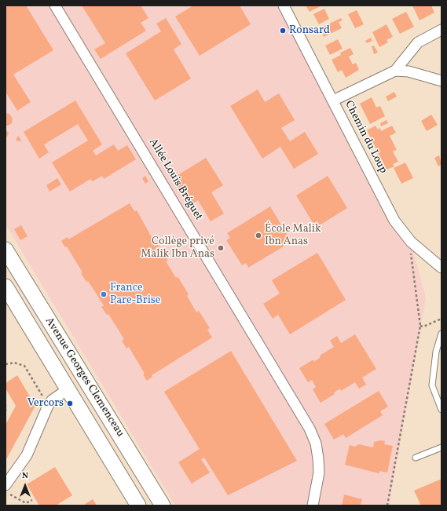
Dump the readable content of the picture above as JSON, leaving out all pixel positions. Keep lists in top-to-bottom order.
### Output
{
  "streets": {
    "main road": ["Avenue Georges Clemenceau"],
    "street": ["Chemin du Loup", "Allée Louis Bréguet"]
  },
  "places": [
    "Ronsard",
    "École Malik Ibn Anas",
    "Collège privé Malik Ibn Anas",
    "France Pare-Brise",
    "Vercors"
  ],
  "north": "top"
}
